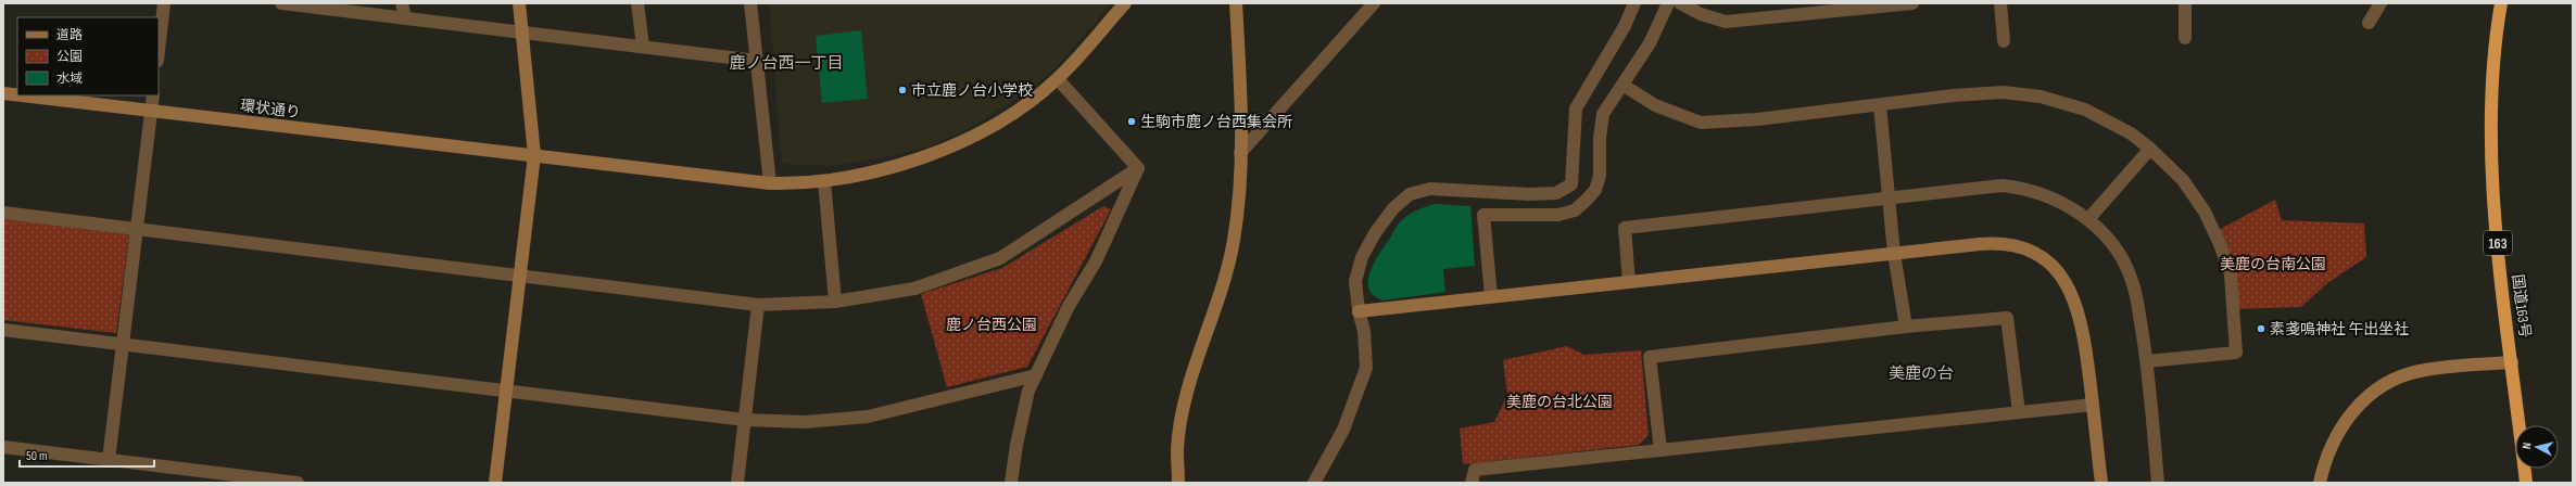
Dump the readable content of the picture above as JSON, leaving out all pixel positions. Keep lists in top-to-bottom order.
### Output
{
  "streets": {
    "highway": ["163", "国道163号"],
    "street": ["環状通り"]
  },
  "districts": ["鹿ノ台西一丁目", "美鹿の台"],
  "parks": ["美鹿の台南公園", "鹿ノ台西公園", "美鹿の台北公園"],
  "places": ["市立鹿ノ台小学校", "生駒市鹿ノ台西集会所", "素戔嗚神社 午出坐社"],
  "legend": ["道路", "公園", "水域"],
  "scale_bar": "50 m",
  "north": "left"
}
